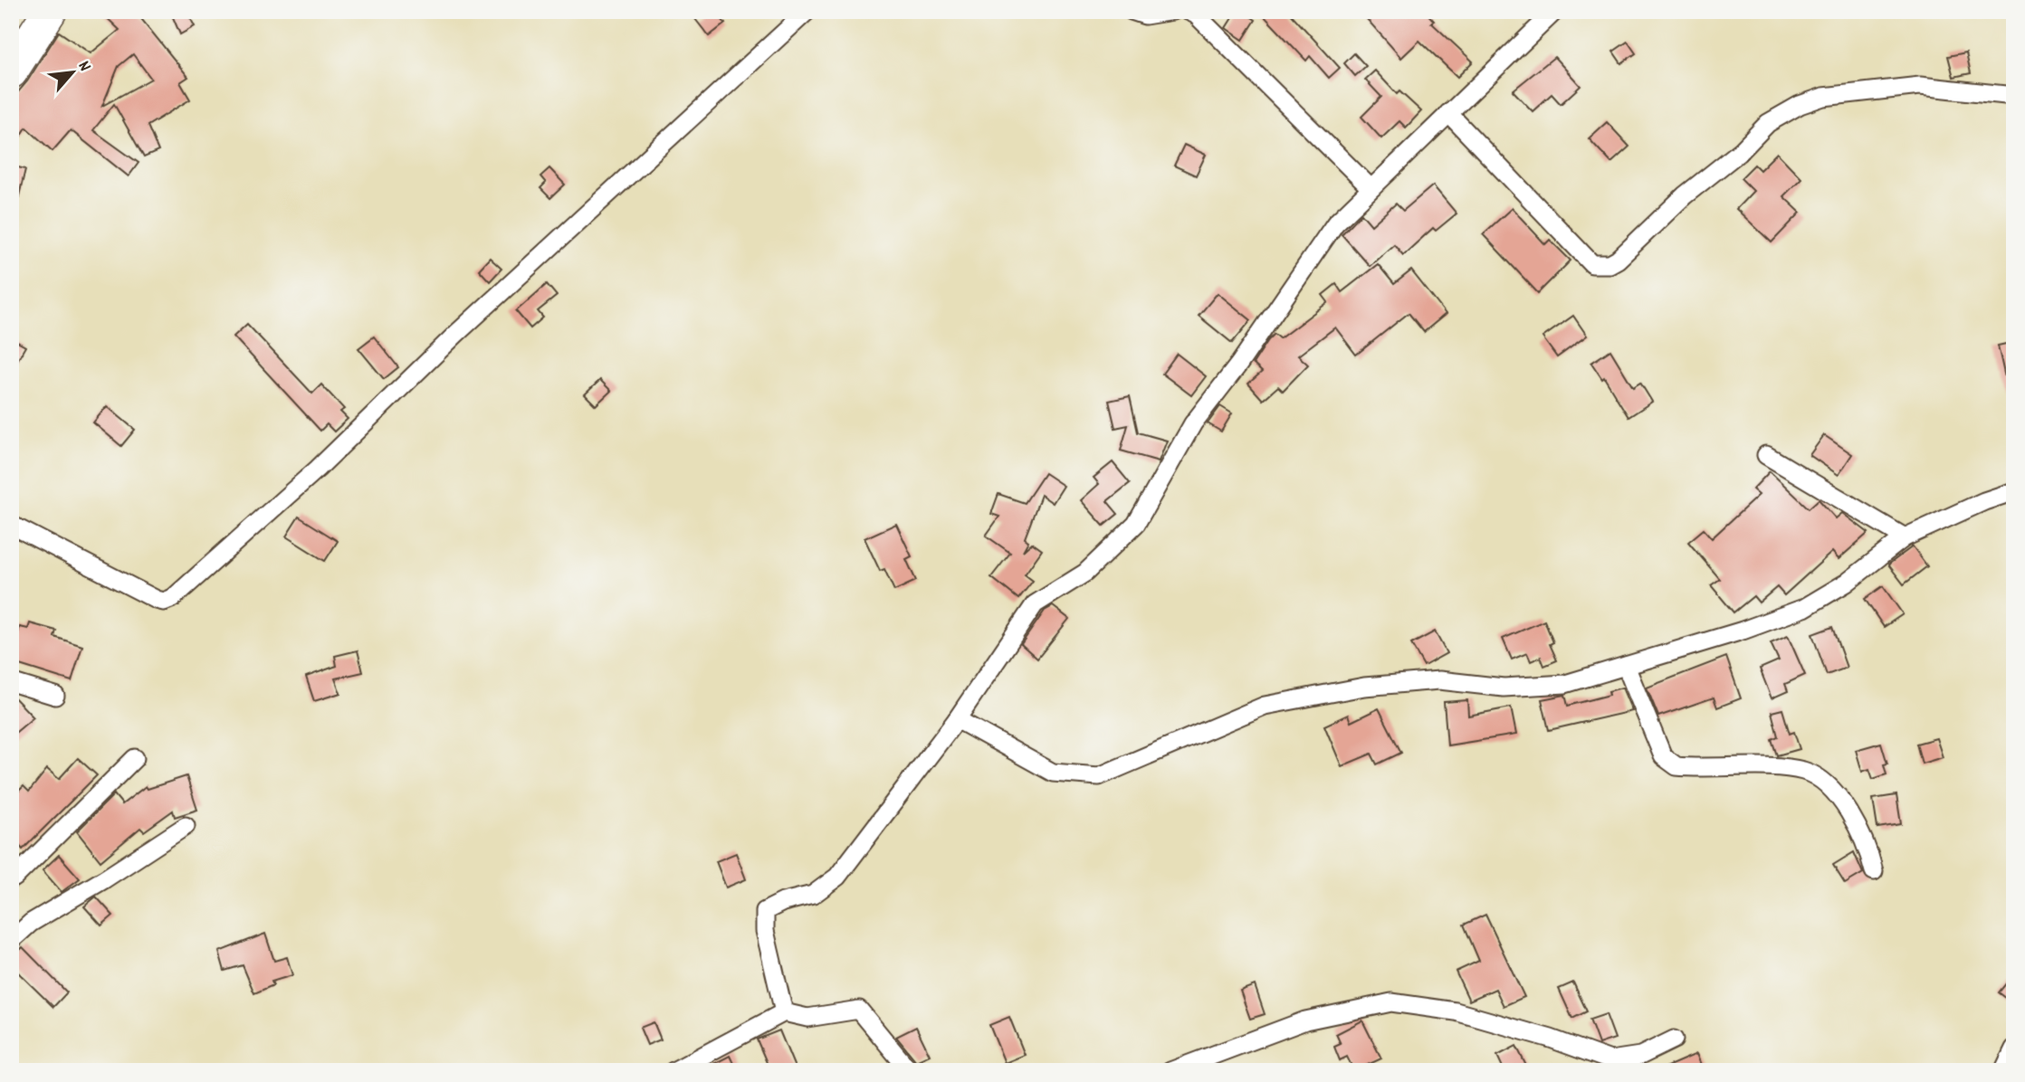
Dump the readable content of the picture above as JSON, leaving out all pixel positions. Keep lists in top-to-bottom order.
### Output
{
  "north": "top right"
}
